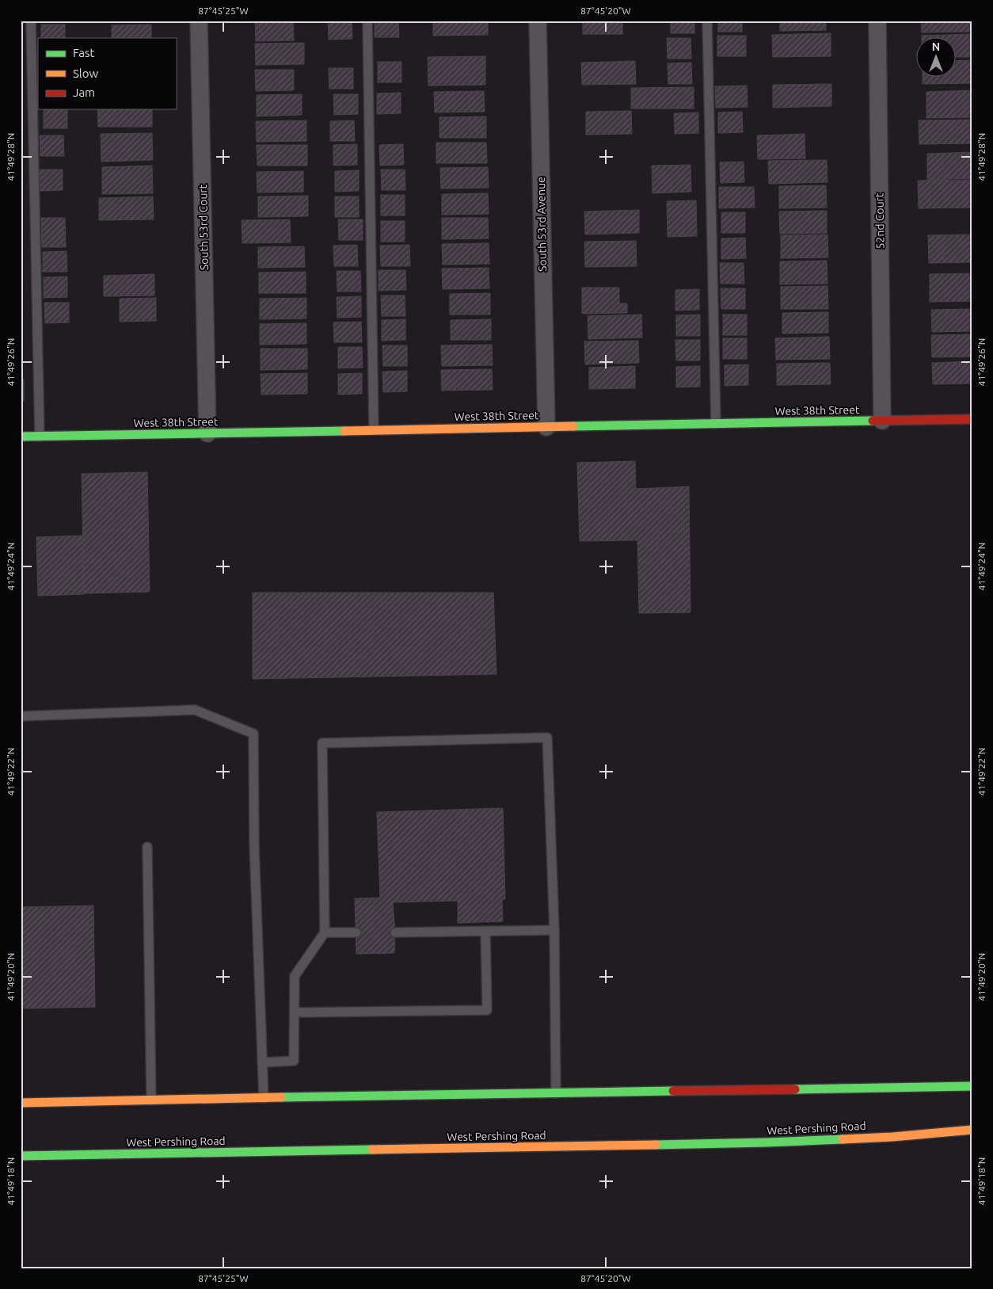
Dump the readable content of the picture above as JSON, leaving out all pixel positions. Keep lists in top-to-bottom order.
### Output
{
  "streets": {
    "main road": ["West 38th Street", "West Pershing Road"],
    "street": ["52nd Court", "South 53rd Avenue", "South 53rd Court"]
  },
  "crossings": [
    ["52nd Court", "West 38th Street"],
    ["South 53rd Avenue", "West 38th Street"],
    ["South 53rd Court", "West 38th Street"]
  ],
  "legend": ["Fast", "Slow", "Jam"],
  "north": "top",
  "coordinates": [
    "87°45'25\"W",
    "87°45'20\"W",
    "41°49'28\"N",
    "41°49'26\"N",
    "41°49'24\"N",
    "41°49'22\"N",
    "41°49'20\"N",
    "41°49'18\"N"
  ]
}
